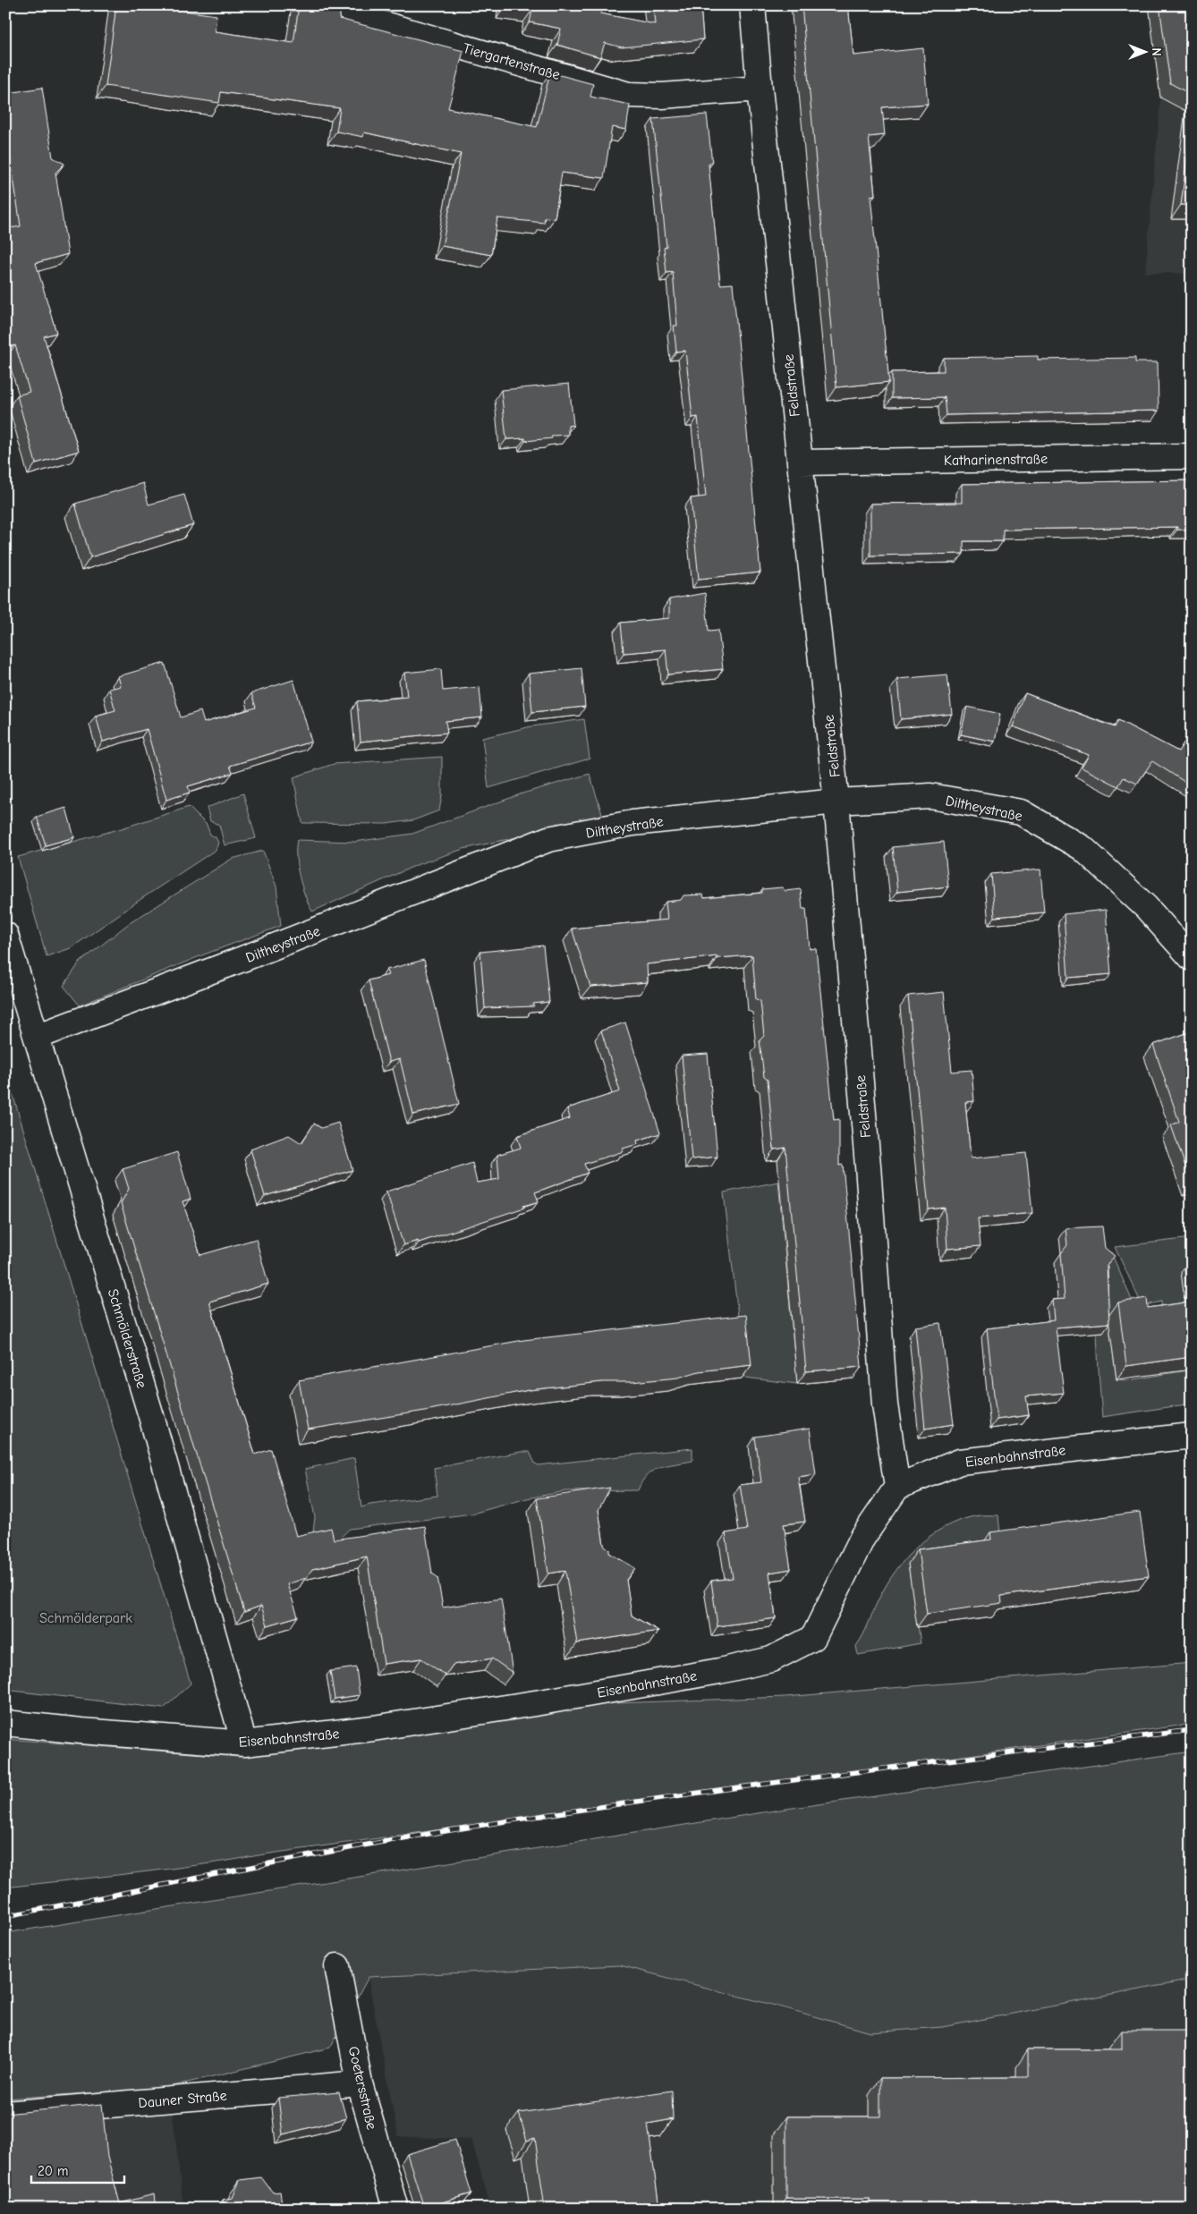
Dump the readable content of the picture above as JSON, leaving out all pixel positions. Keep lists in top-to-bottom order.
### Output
{
  "streets": {
    "street": [
      "Tiergartenstraße",
      "Feldstraße",
      "Katharinenstraße",
      "Diltheystraße",
      "Schmölderstraße",
      "Eisenbahnstraße",
      "Goetersstraße",
      "Dauner Straße"
    ]
  },
  "crossings": [
    ["Tiergartenstraße", "Feldstraße"],
    ["Feldstraße", "Katharinenstraße"],
    ["Feldstraße", "Diltheystraße"],
    ["Feldstraße", "Eisenbahnstraße"],
    ["Diltheystraße", "Schmölderstraße"],
    ["Schmölderstraße", "Eisenbahnstraße"],
    ["Goetersstraße", "Dauner Straße"]
  ],
  "parks": ["Schmölderpark"],
  "scale_bar": "20 m",
  "north": "right"
}
